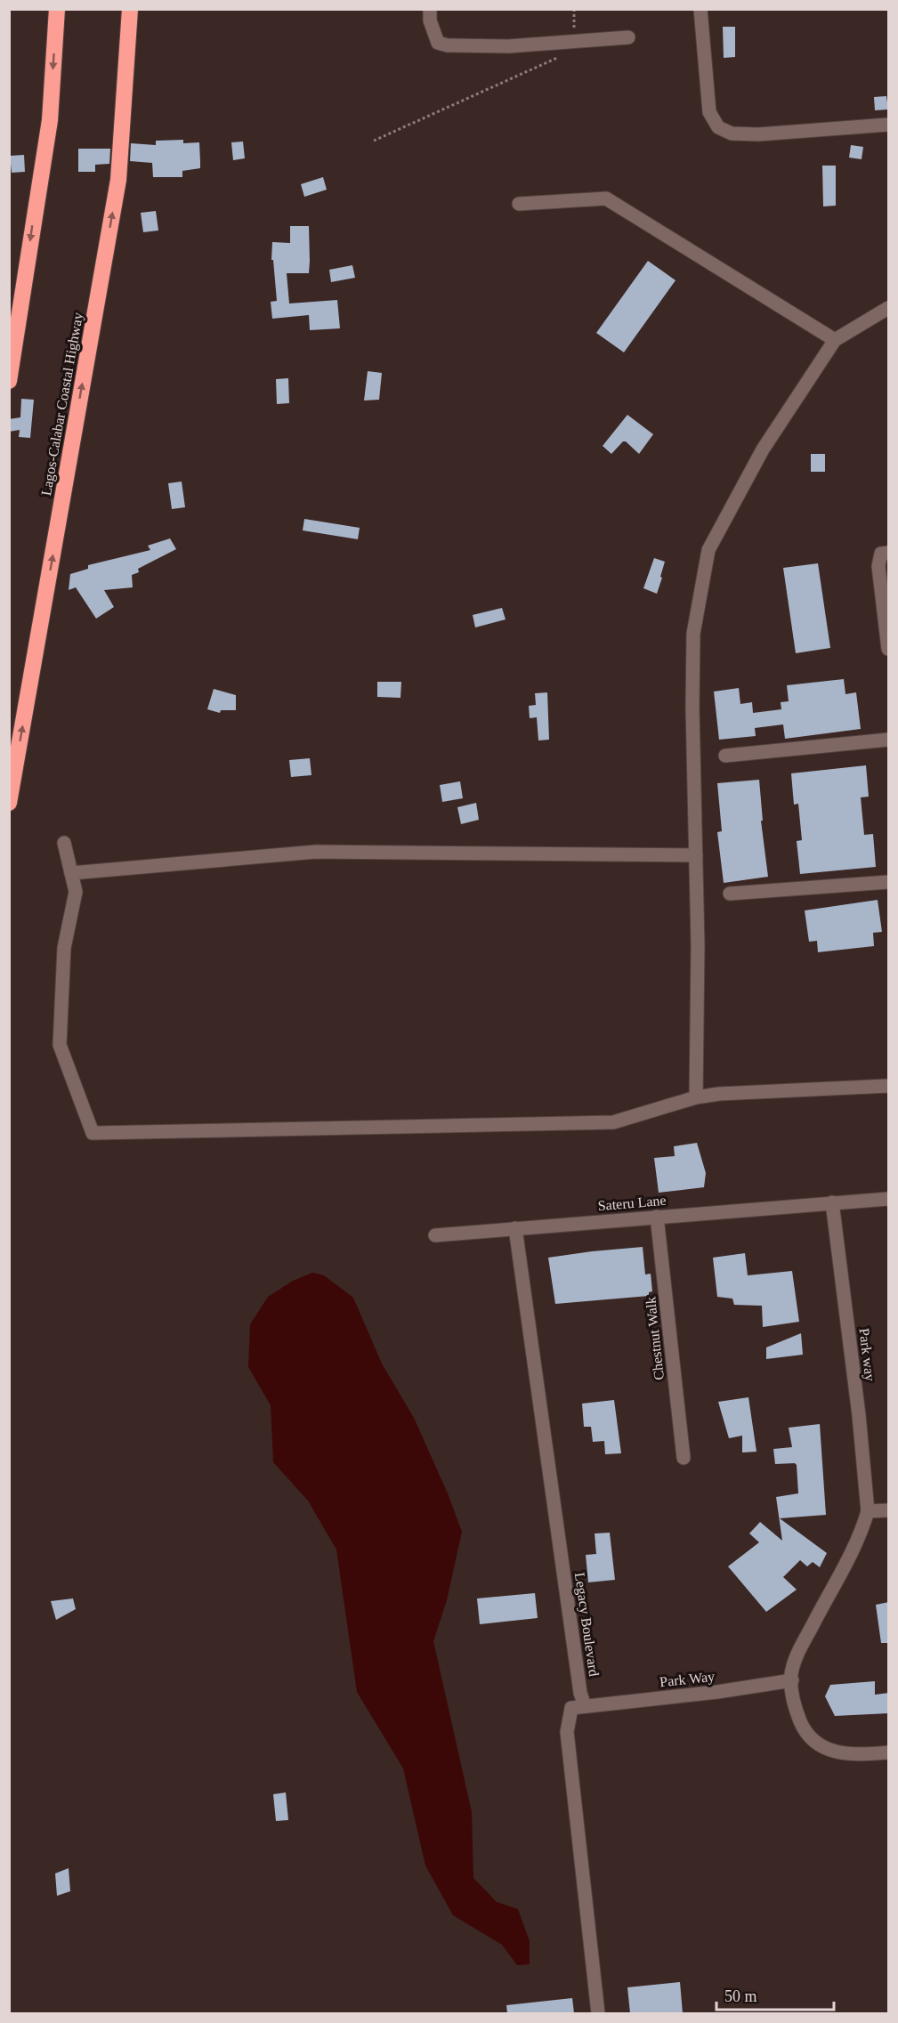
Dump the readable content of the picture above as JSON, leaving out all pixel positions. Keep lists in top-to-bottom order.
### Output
{
  "streets": {
    "highway": ["Lagos-Calabar Coastal Highway"],
    "street": [
      "Sateru Lane",
      "Chestnut Walk",
      "Park way",
      "Legacy Boulevard",
      "Park Way"
    ]
  },
  "crossings": [
    ["Sateru Lane", "Chestnut Walk"],
    ["Sateru Lane", "Park way"],
    ["Sateru Lane", "Legacy Boulevard"],
    ["Legacy Boulevard", "Park Way"]
  ],
  "scale_bar": "50 m"
}
